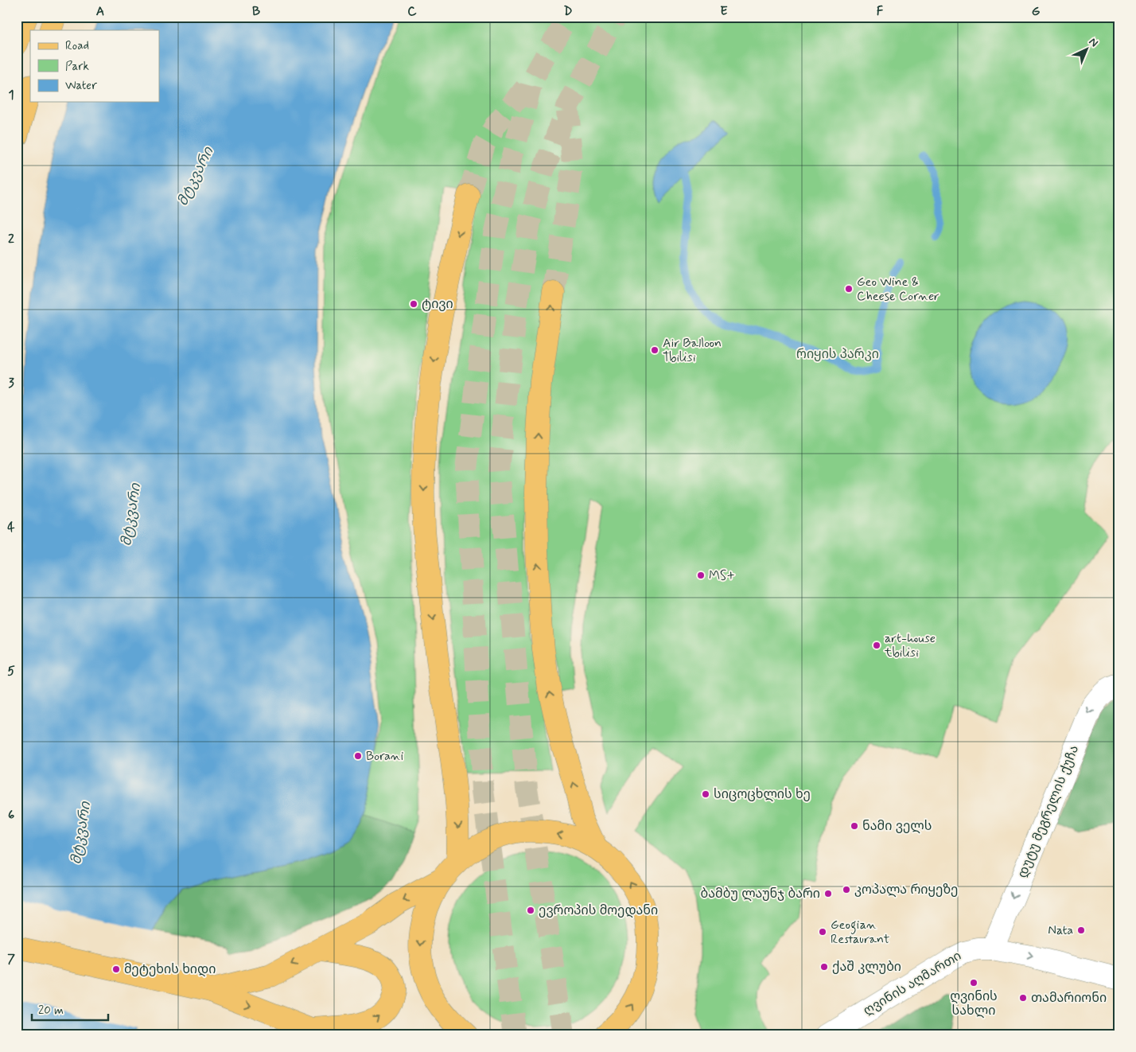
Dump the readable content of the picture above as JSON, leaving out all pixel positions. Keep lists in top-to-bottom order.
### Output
{
  "streets": {
    "street": ["დუტუ მეგრელის ქუჩა", "ღვინის აღმართი"]
  },
  "crossings": [
    ["დუტუ მეგრელის ქუჩა", "ღვინის აღმართი"]
  ],
  "one_way": ["დუტუ მეგრელის ქუჩა", "ღვინის აღმართი"],
  "water": ["მტკვარი"],
  "parks": ["რიყის პარკი"],
  "places": [
    "Geo Wine & Cheese Corner",
    "ტივი",
    "Air Balloon Tbilisi",
    "MS+",
    "art-house tbilisi",
    "Borani",
    "სიცოცხლის ხე",
    "ნამი ველს",
    "კოპალა რიყეზე",
    "ბამბუ ლაუნჯ ბარი",
    "ევროპის მოედანი",
    "Nata",
    "Geogian Restaurant",
    "ქაშ კლუბი",
    "მეტეხის ხიდი",
    "ღვინის სახლი",
    "თამარიონი"
  ],
  "legend": ["Road", "Park", "Water"],
  "scale_bar": "20 m",
  "north": "top right",
  "grid": {
    "columns": [
      "A",
      "B",
      "C",
      "D",
      "E",
      "F",
      "G"
    ],
    "rows": [
      "1",
      "2",
      "3",
      "4",
      "5",
      "6",
      "7"
    ]
  }
}
